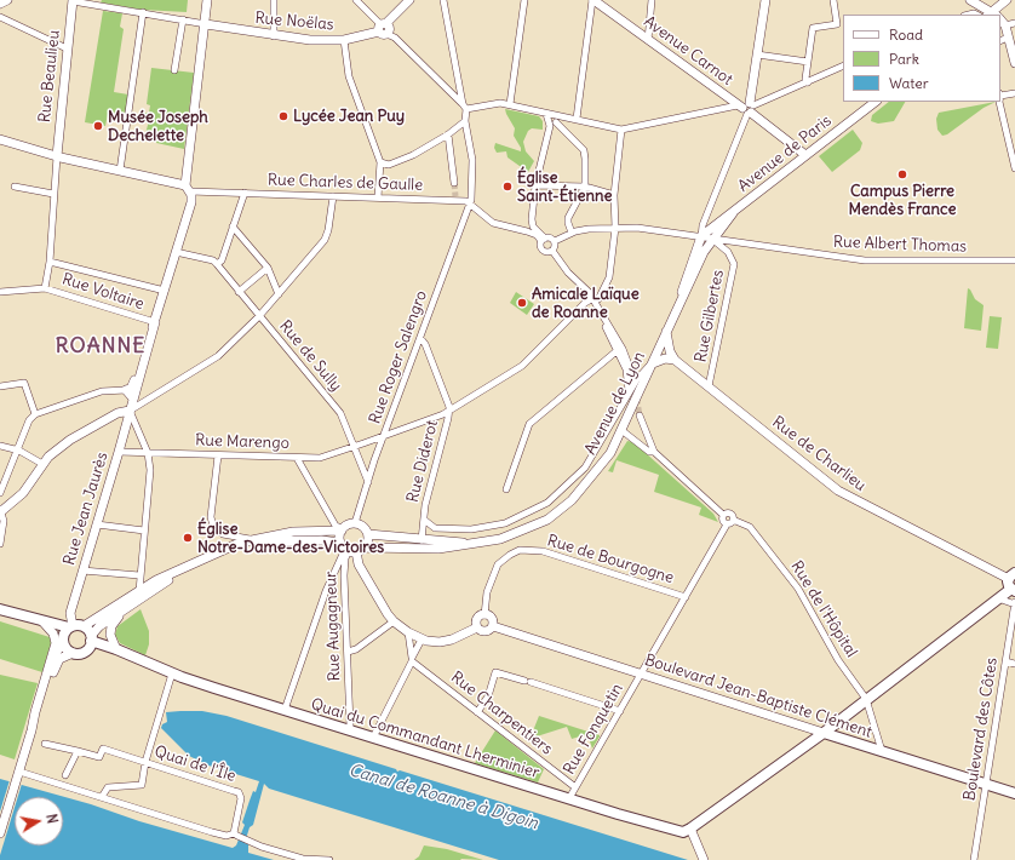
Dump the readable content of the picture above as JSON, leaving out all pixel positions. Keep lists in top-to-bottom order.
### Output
{
  "streets": {
    "main road": ["Boulevard Jean-Baptiste Clément", "Quai du Commandant Lherminier"],
    "street": [
      "Rue Noëlas",
      "Avenue Carnot",
      "Rue Beaulieu",
      "Avenue de Paris",
      "Rue Charles de Gaulle",
      "Rue Albert Thomas",
      "Rue Voltaire",
      "Rue Gilbertes",
      "Rue de Sully",
      "Rue Roger Salengro",
      "Avenue de Lyon",
      "Rue Marengo",
      "Rue de Charlieu",
      "Rue Diderot",
      "Rue Jean Jaurès",
      "Rue de Bourgogne",
      "Rue de l'Hôpital",
      "Rue Augagneur",
      "Rue Charpentiers",
      "Rue Fonquetin",
      "Boulevard des Côtes",
      "Quai de l'Île"
    ]
  },
  "crossings": [
    ["Rue Noëlas", "Rue Jean Jaurès"],
    ["Avenue Carnot", "Avenue de Paris"],
    ["Avenue de Paris", "Avenue de Lyon"],
    ["Rue Charles de Gaulle", "Rue Roger Salengro"],
    ["Rue Charles de Gaulle", "Rue Jean Jaurès"],
    ["Rue Albert Thomas", "Rue Gilbertes"],
    ["Rue Albert Thomas", "Avenue de Lyon"],
    ["Rue Voltaire", "Rue Jean Jaurès"],
    ["Rue Gilbertes", "Avenue de Lyon"],
    ["Rue Gilbertes", "Rue de Charlieu"],
    ["Rue de Sully", "Rue Roger Salengro"],
    ["Rue de Sully", "Rue Marengo"],
    ["Rue Roger Salengro", "Avenue de Lyon"],
    ["Rue Roger Salengro", "Rue Marengo"],
    ["Rue Roger Salengro", "Rue Diderot"],
    ["Avenue de Lyon", "Rue Diderot"],
    ["Avenue de Lyon", "Rue Jean Jaurès"],
    ["Avenue de Lyon", "Rue Augagneur"],
    ["Avenue de Lyon", "Quai du Commandant Lherminier"],
    ["Rue Marengo", "Rue Diderot"],
    ["Rue Marengo", "Rue Jean Jaurès"],
    ["Rue Jean Jaurès", "Quai du Commandant Lherminier"],
    ["Rue de Bourgogne", "Boulevard Jean-Baptiste Clément"],
    ["Rue de Bourgogne", "Rue Fonquetin"],
    ["Rue de l'Hôpital", "Boulevard Jean-Baptiste Clément"],
    ["Rue Augagneur", "Quai du Commandant Lherminier"],
    ["Boulevard Jean-Baptiste Clément", "Rue Fonquetin"],
    ["Boulevard Jean-Baptiste Clément", "Boulevard des Côtes"],
    ["Rue Charpentiers", "Rue Fonquetin"],
    ["Rue Fonquetin", "Quai du Commandant Lherminier"]
  ],
  "districts": ["ROANNE"],
  "water": ["Canal de Roanne à Digoin"],
  "places": [
    "Lycée Jean Puy",
    "Musée Joseph Dechelette",
    "Campus Pierre Mendès France",
    "Église Saint-Étienne",
    "Amicale Laïque de Roanne",
    "Église Notre-Dame-des-Victoires"
  ],
  "legend": ["Road", "Park", "Water"],
  "north": "right"
}
